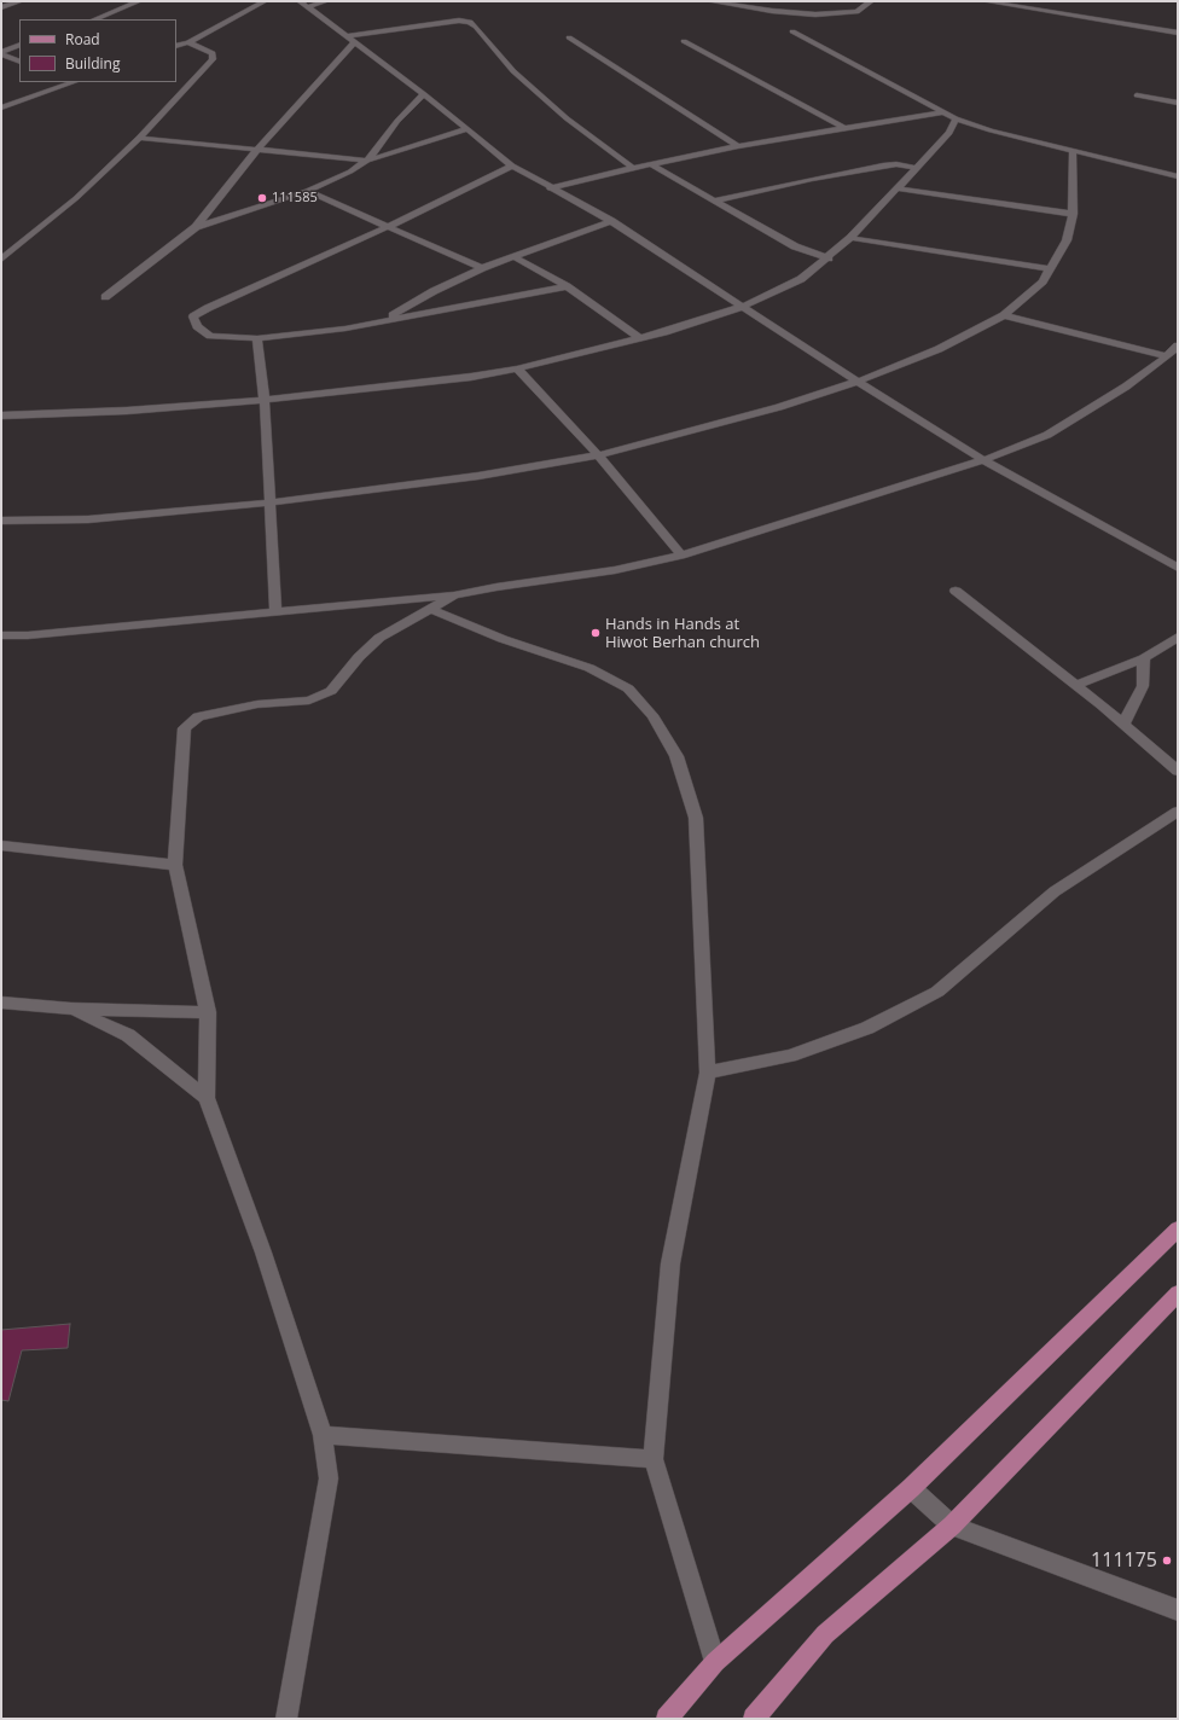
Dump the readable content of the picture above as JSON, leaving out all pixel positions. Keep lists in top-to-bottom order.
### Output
{
  "places": ["111585", "Hands in Hands at Hiwot Berhan church", "111175"],
  "legend": ["Road", "Building"]
}
